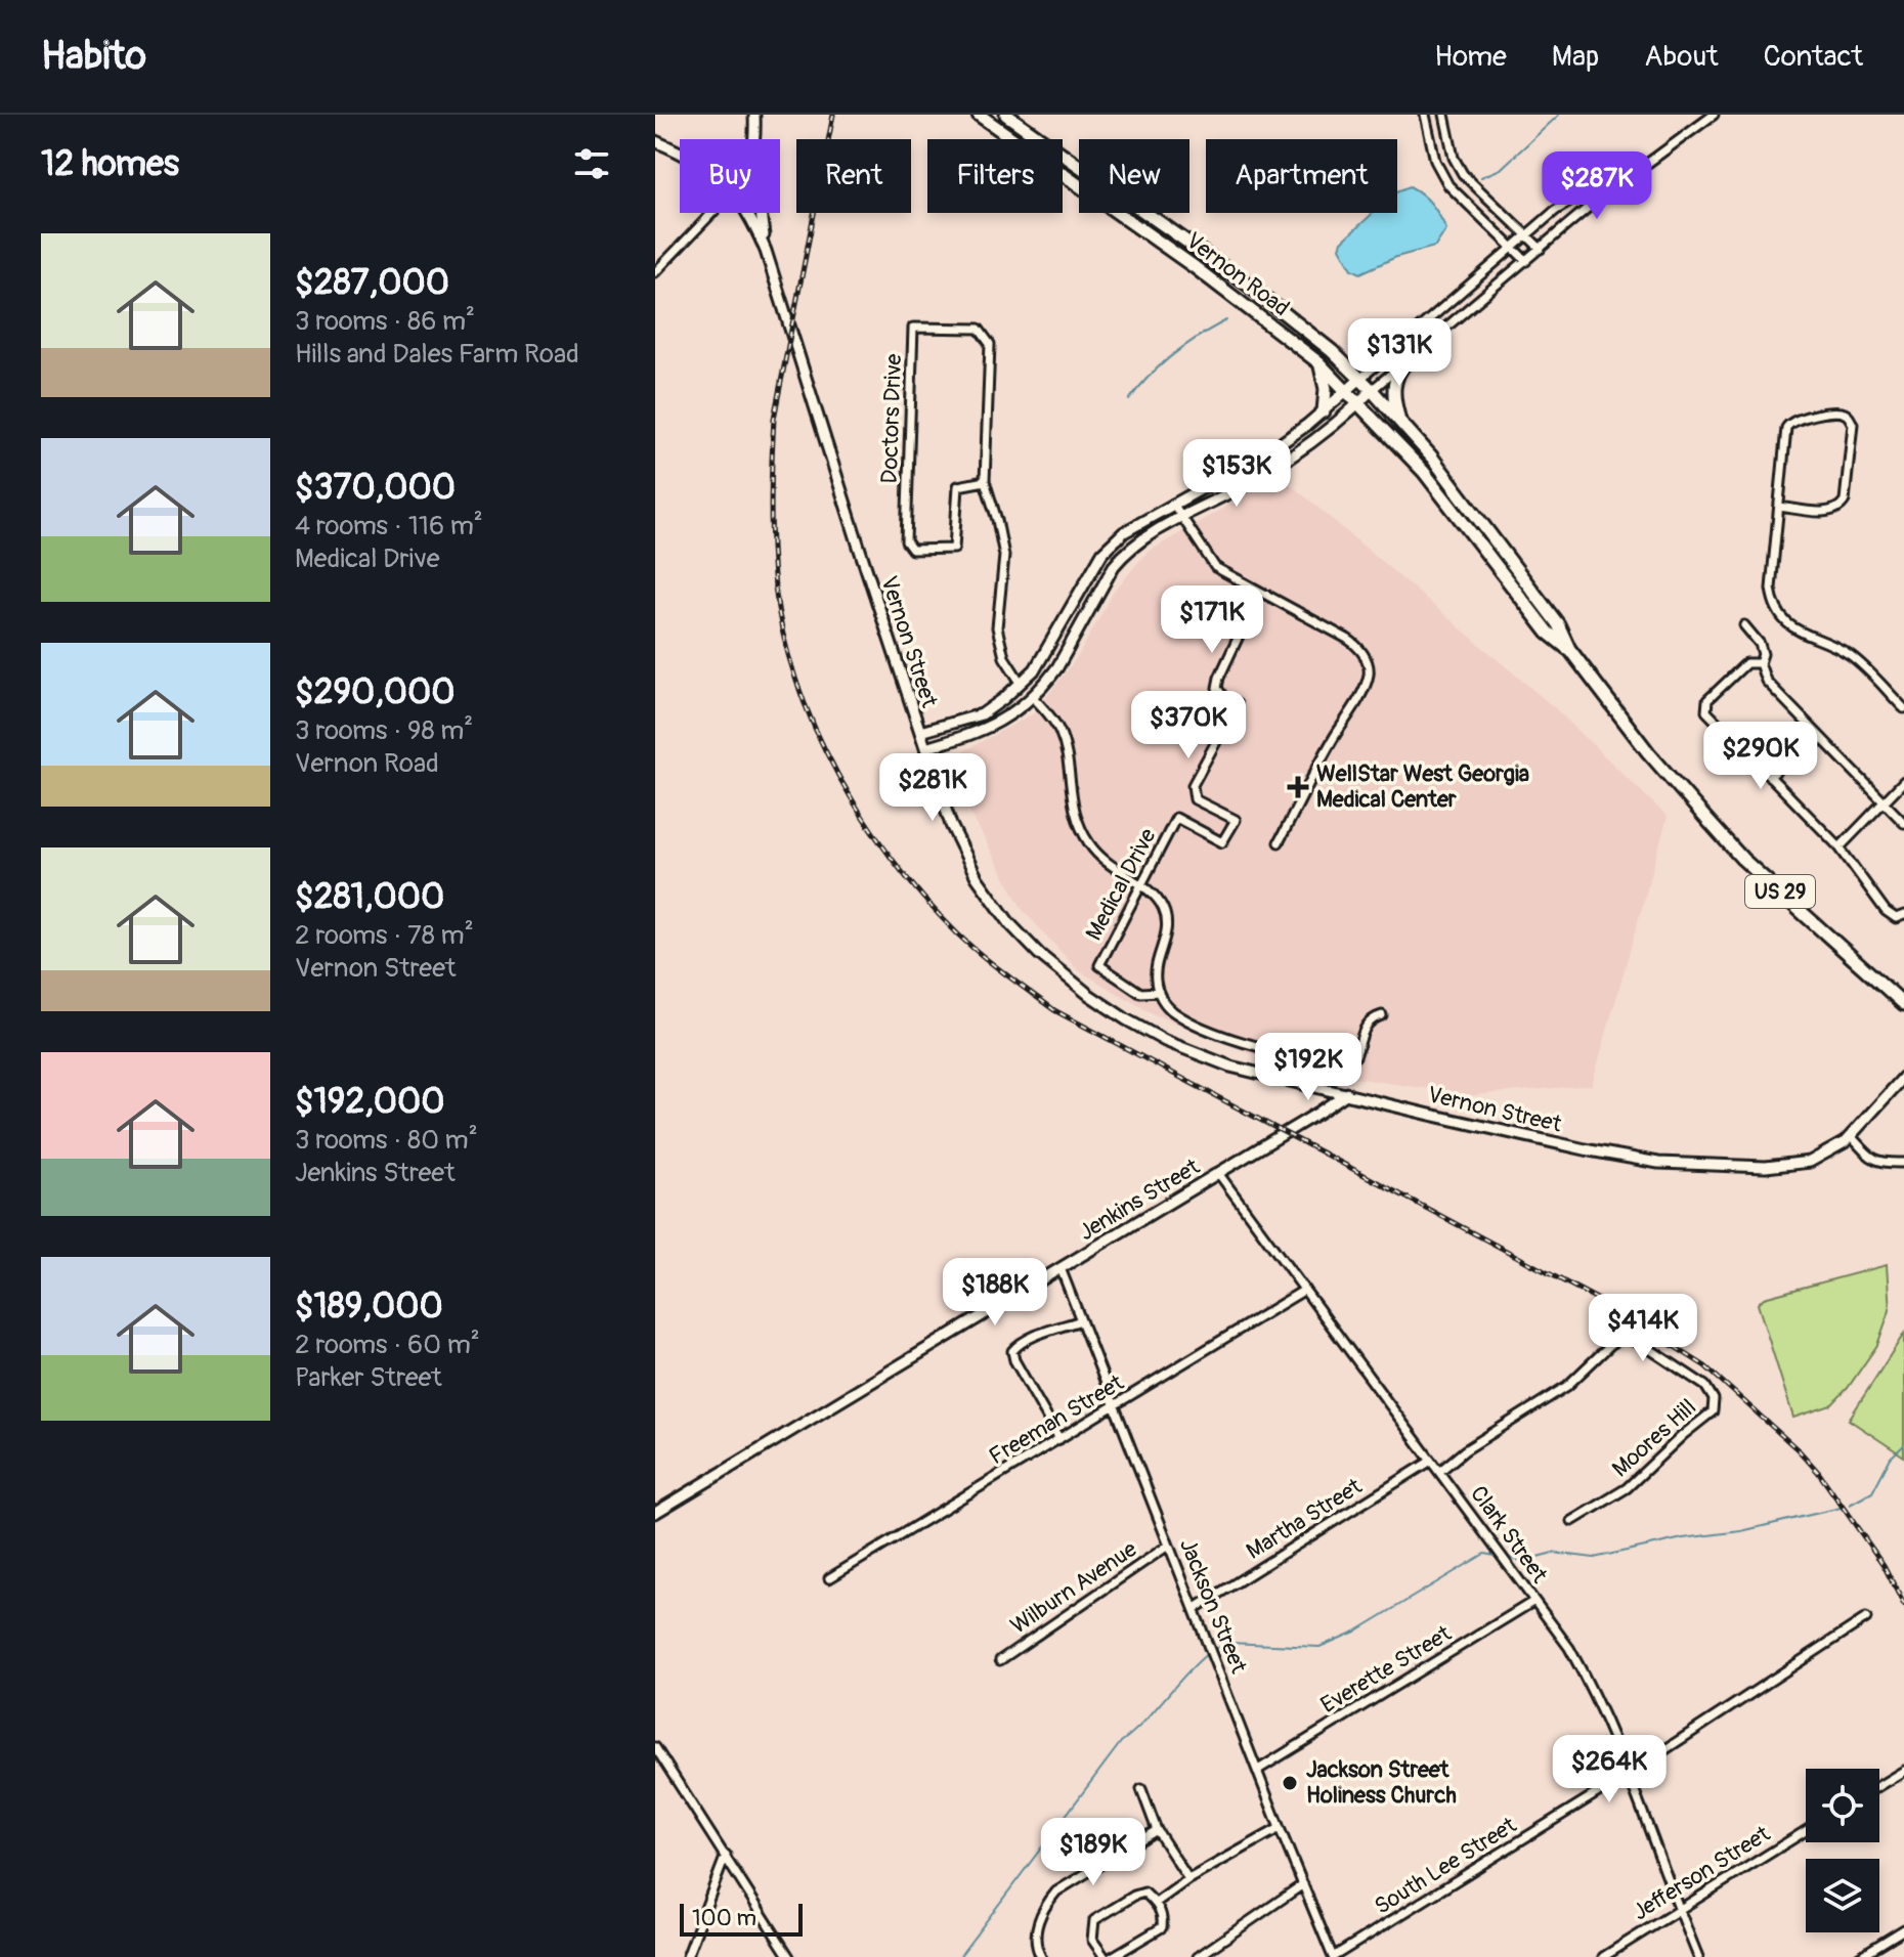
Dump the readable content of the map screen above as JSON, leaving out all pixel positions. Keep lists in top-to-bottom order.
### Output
{
  "streets": {
    "main road": ["Vernon Road", "US 29"],
    "street": [
      "Doctors Drive",
      "Vernon Street",
      "Medical Drive",
      "Jenkins Street",
      "Freeman Street",
      "Moores Hill",
      "Martha Street",
      "Clark Street",
      "Wilburn Avenue",
      "Jackson Street",
      "Everette Street",
      "South Lee Street",
      "Jefferson Street"
    ]
  },
  "crossings": [
    ["Vernon Street", "Jenkins Street"],
    ["Jenkins Street", "Clark Street"],
    ["Jenkins Street", "Jackson Street"],
    ["Freeman Street", "Clark Street"],
    ["Freeman Street", "Jackson Street"],
    ["Moores Hill", "Clark Street"],
    ["Martha Street", "Clark Street"],
    ["Martha Street", "Jackson Street"],
    ["Clark Street", "Everette Street"],
    ["Clark Street", "South Lee Street"],
    ["Clark Street", "Jefferson Street"],
    ["Wilburn Avenue", "Jackson Street"],
    ["Jackson Street", "Everette Street"],
    ["Jackson Street", "South Lee Street"]
  ],
  "places": {
    "health": ["WellStar West Georgia Medical Center"],
    "other": ["Jackson Street Holiness Church"]
  },
  "scale_bar": "100 m",
  "page": {
    "header": "Habito",
    "nav": [
      "Home",
      "Map",
      "About",
      "Contact"
    ],
    "heading": "12 homes",
    "chip": [
      "Buy",
      "Rent",
      "Filters",
      "New",
      "Apartment"
    ],
    "price": [
      "$287K",
      "$131K",
      "$153K",
      "$171K",
      "$370K",
      "$290K",
      "$281K",
      "$192K",
      "$188K",
      "$414K",
      "$264K",
      "$189K"
    ],
    "list": [
      {
        "name": "$287,000",
        "note": "3 rooms · 86 m² · Hills and Dales Farm Road"
      },
      {
        "name": "$370,000",
        "note": "4 rooms · 116 m² · Medical Drive"
      },
      {
        "name": "$290,000",
        "note": "3 rooms · 98 m² · Vernon Road"
      },
      {
        "name": "$281,000",
        "note": "2 rooms · 78 m² · Vernon Street"
      },
      {
        "name": "$192,000",
        "note": "3 rooms · 80 m² · Jenkins Street"
      },
      {
        "name": "$189,000",
        "note": "2 rooms · 60 m² · Parker Street"
      }
    ],
    "scale": "100 m"
  }
}
